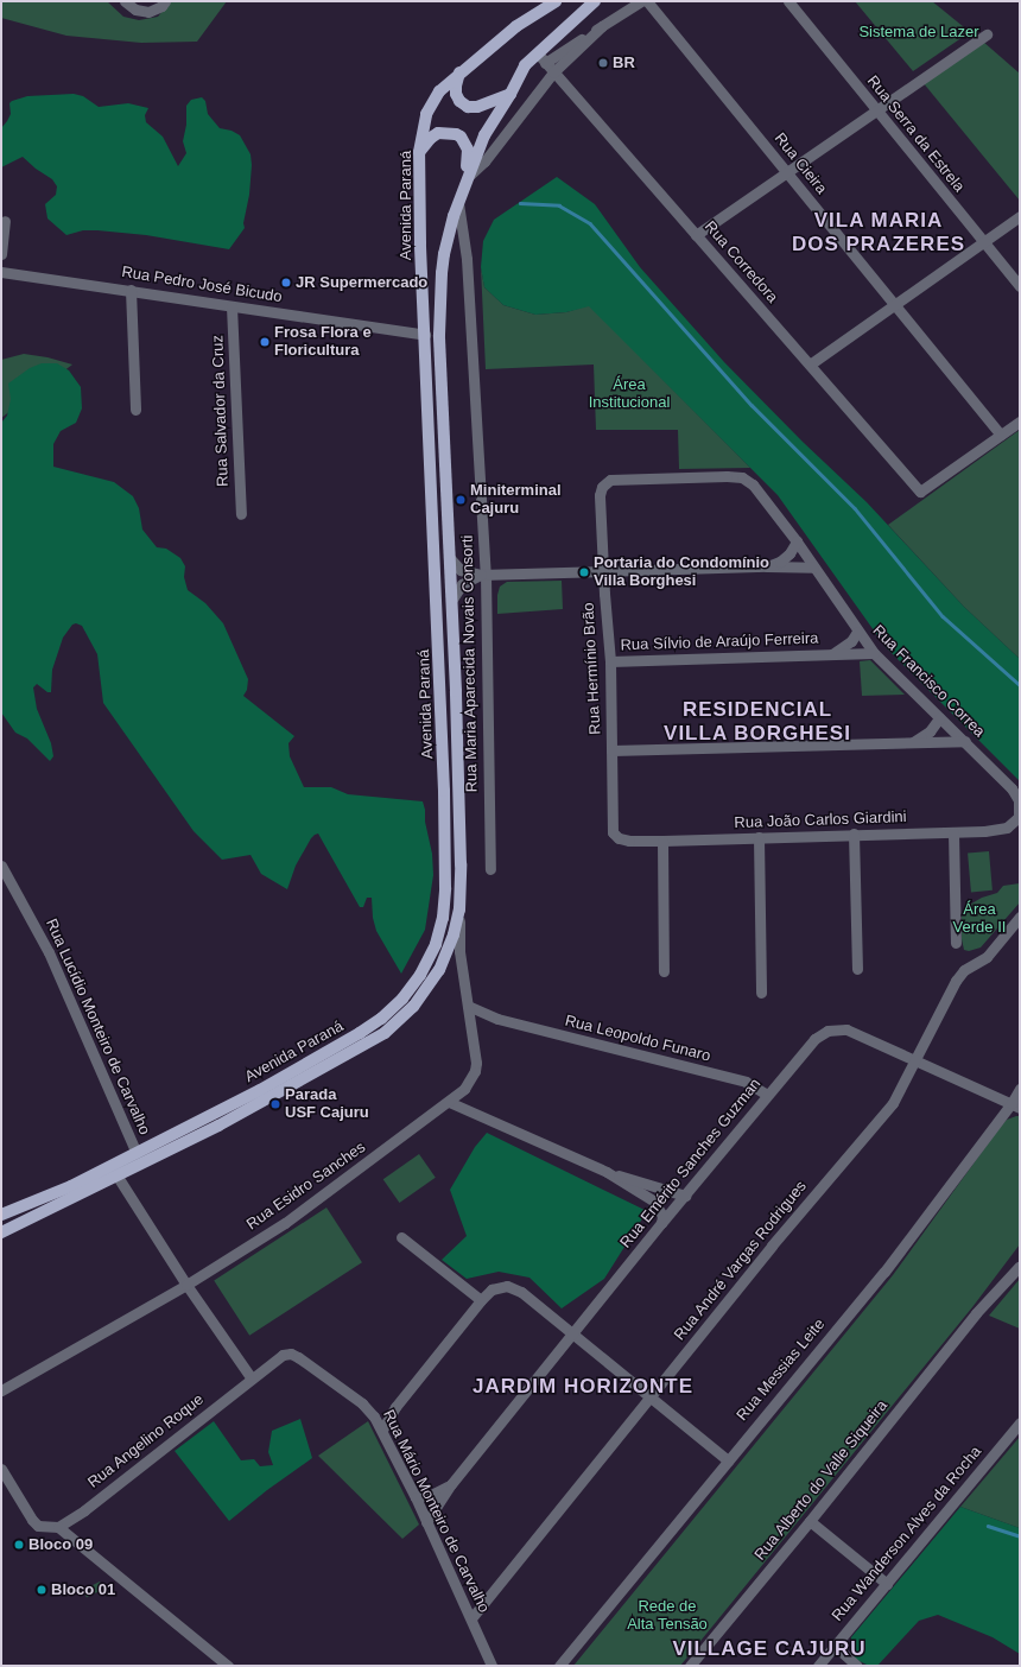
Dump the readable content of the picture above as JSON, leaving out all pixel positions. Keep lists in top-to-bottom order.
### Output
{
  "streets": {
    "main road": ["Avenida Paraná"],
    "street": [
      "Rua Serra da Estrela",
      "Rua Cieira",
      "Rua Corredora",
      "Rua Pedro José Bicudo",
      "Rua Salvador da Cruz",
      "Rua Sílvio de Araújo Ferreira",
      "Rua Maria Aparecida Novais Consorti",
      "Rua Hermínio Brão",
      "Rua Francisco Correa",
      "Rua João Carlos Giardini",
      "Rua Lucídio Monteiro de Carvalho",
      "Rua Leopoldo Funaro",
      "Rua Emérito Sanches Guzman",
      "Rua Esidro Sanches",
      "Rua André Vargas Rodrigues",
      "Rua Messias Leite",
      "Rua Angelino Roque",
      "Rua Alberto do Valle Siqueira",
      "Rua Mário Monteiro de Carvalho",
      "Rua Wanderson Alves da Rocha"
    ]
  },
  "crossings": [
    ["Rua Cieira", "Rua Corredora"],
    ["Avenida Paraná", "Rua Corredora"],
    ["Avenida Paraná", "Rua Pedro José Bicudo"],
    ["Avenida Paraná", "Rua Maria Aparecida Novais Consorti"],
    ["Avenida Paraná", "Rua Lucídio Monteiro de Carvalho"],
    ["Avenida Paraná", "Rua Esidro Sanches"],
    ["Rua Pedro José Bicudo", "Rua Salvador da Cruz"],
    ["Rua Sílvio de Araújo Ferreira", "Rua Hermínio Brão"],
    ["Rua Sílvio de Araújo Ferreira", "Rua Francisco Correa"],
    ["Rua Hermínio Brão", "Rua Francisco Correa"],
    ["Rua Hermínio Brão", "Rua João Carlos Giardini"],
    ["Rua Francisco Correa", "Rua João Carlos Giardini"],
    ["Rua Leopoldo Funaro", "Rua Emérito Sanches Guzman"],
    ["Rua Leopoldo Funaro", "Rua Esidro Sanches"],
    ["Rua Emérito Sanches Guzman", "Rua André Vargas Rodrigues"],
    ["Rua Emérito Sanches Guzman", "Rua Messias Leite"],
    ["Rua Emérito Sanches Guzman", "Rua Mário Monteiro de Carvalho"],
    ["Rua André Vargas Rodrigues", "Rua Mário Monteiro de Carvalho"],
    ["Rua Angelino Roque", "Rua Mário Monteiro de Carvalho"]
  ],
  "districts": [
    "VILA MARIA DOS PRAZERES",
    "RESIDENCIAL VILLA BORGHESI",
    "JARDIM HORIZONTE",
    "VILLAGE CAJURU"
  ],
  "parks": [
    "Sistema de Lazer",
    "Área Institucional",
    "Área Verde II",
    "Rede de Alta Tensão"
  ],
  "places": [
    "BR",
    "JR Supermercado",
    "Frosa Flora e Floricultura",
    "Miniterminal Cajuru",
    "Portaria do Condomínio Villa Borghesi",
    "Parada USF Cajuru",
    "Bloco 09",
    "Bloco 01"
  ]
}
